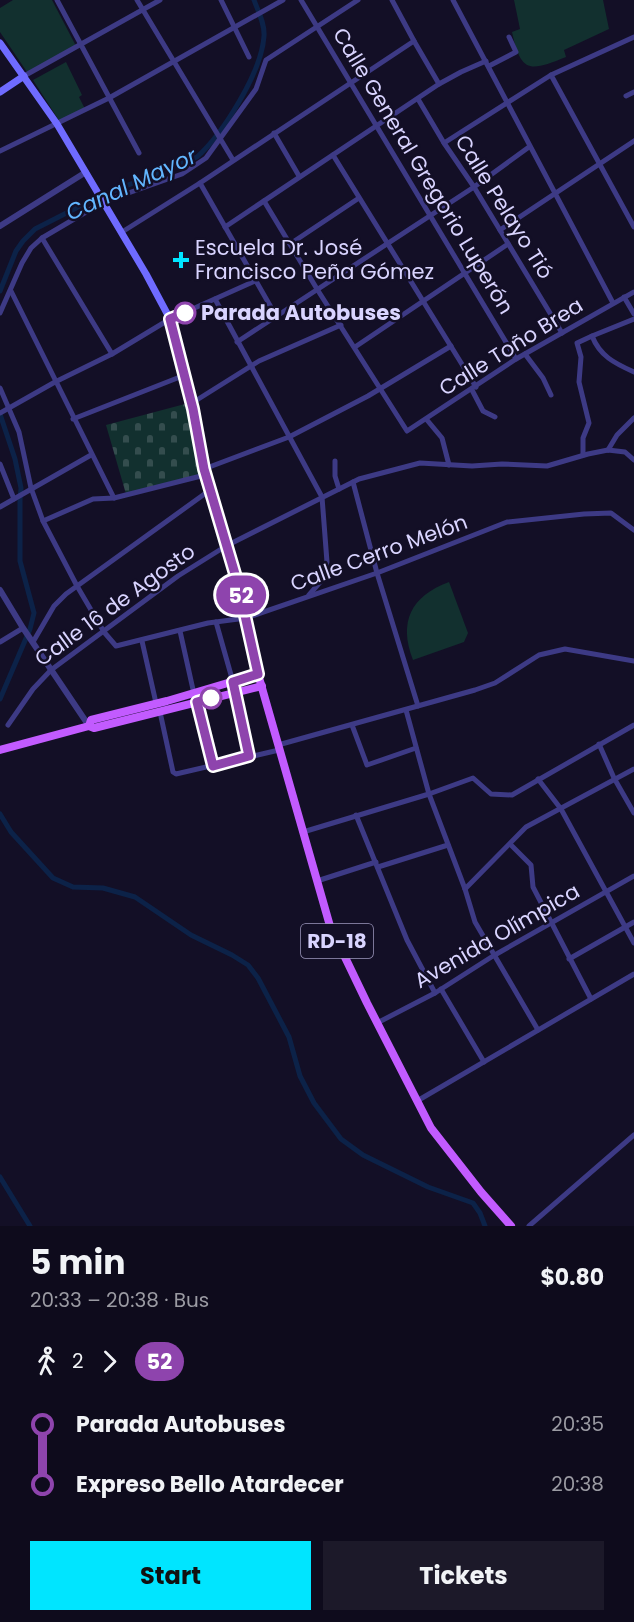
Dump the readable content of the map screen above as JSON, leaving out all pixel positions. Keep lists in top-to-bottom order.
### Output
{
  "streets": {
    "main road": ["RD-18"],
    "street": [
      "Calle General Gregorio Luperón",
      "Calle Pelayo Tió",
      "Calle Toño Brea",
      "Calle Cerro Melón",
      "Calle 16 de Agosto",
      "Avenida Olímpica"
    ]
  },
  "crossings": [
    ["Calle General Gregorio Luperón", "Calle Toño Brea"],
    ["Calle Pelayo Tió", "Calle Toño Brea"],
    ["Calle Cerro Melón", "Calle 16 de Agosto"],
    ["Calle Cerro Melón", "RD-18"],
    ["Avenida Olímpica", "RD-18"]
  ],
  "water": ["Canal Mayor"],
  "places": {
    "health": ["Escuela Dr. José Francisco Peña Gómez"],
    "other": ["Parada Autobuses"]
  },
  "lines": ["bus line 52"],
  "page": {
    "on_map": "52",
    "heading": ["5 min", "20:33 – 20:38 · Bus", "$0.80"],
    "legs": ["2", "52"],
    "list": [
      {
        "name": "Parada Autobuses",
        "value": "20:35"
      },
      {
        "name": "Expreso Bello Atardecer",
        "value": "20:38"
      }
    ],
    "buttons": ["Start", "Tickets"]
  }
}
